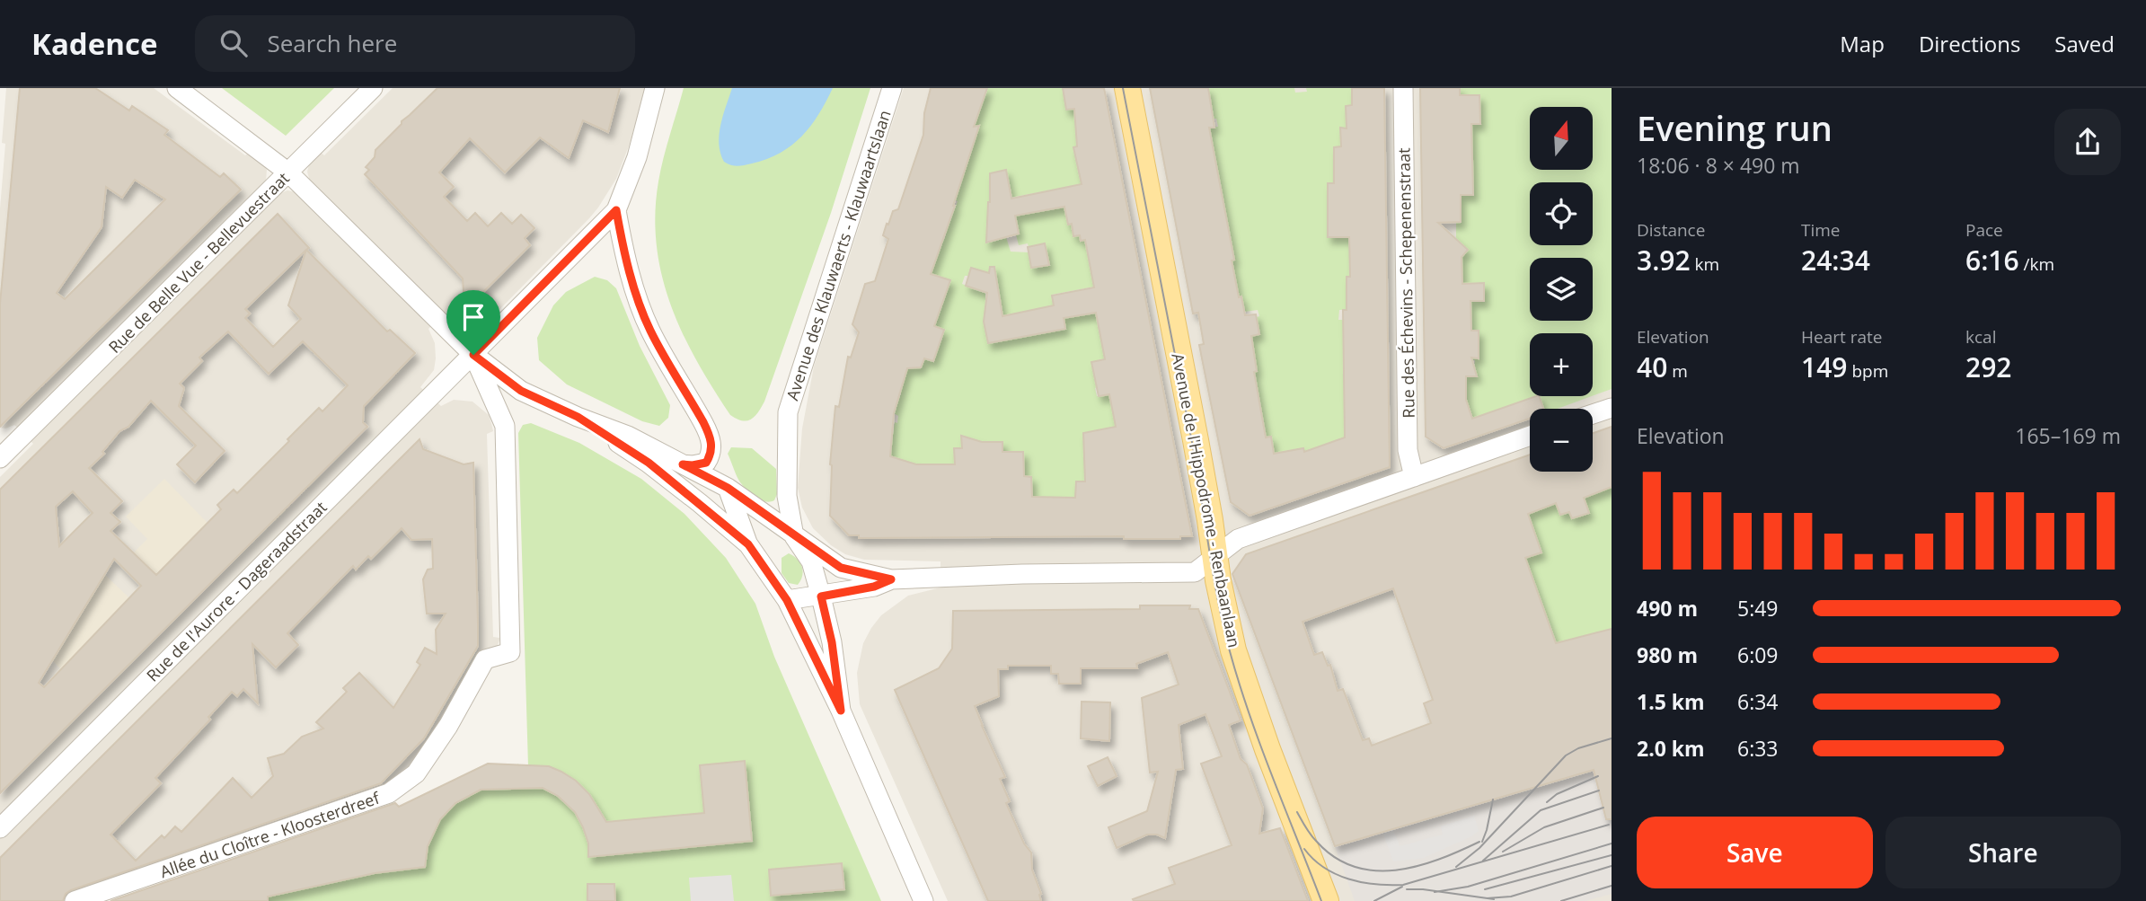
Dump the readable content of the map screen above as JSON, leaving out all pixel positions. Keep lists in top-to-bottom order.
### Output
{
  "streets": {
    "main road": ["Avenue de l'Hippodrome - Renbaanlaan"],
    "street": [
      "Avenue des Klauwaerts - Klauwaartslaan",
      "Rue de Belle Vue - Bellevuestraat",
      "Rue des Échevins - Schepenenstraat",
      "Rue de l'Aurore - Dageraadstraat",
      "Allée du Cloître - Kloosterdreef"
    ]
  },
  "crossings": [
    ["Rue de l'Aurore - Dageraadstraat", "Allée du Cloître - Kloosterdreef"]
  ],
  "north": "top",
  "page": {
    "header": "Kadence",
    "search": "Search here",
    "nav": ["Map", "Directions", "Saved"],
    "heading": ["Evening run", "18:06 · 8 × 490 m"],
    "map_buttons": ["+", "−"],
    "stats": [
      ["Distance", "3.92 km"],
      ["Time", "24:34"],
      ["Pace", "6:16 /km"],
      ["Elevation", "40 m"],
      ["Heart rate", "149 bpm"],
      ["kcal", "292"]
    ],
    "chart": ["Elevation", "165–169 m"],
    "list": [
      {
        "name": "490 m",
        "note": "5:49"
      },
      {
        "name": "980 m",
        "note": "6:09"
      },
      {
        "name": "1.5 km",
        "note": "6:34"
      },
      {
        "name": "2.0 km",
        "note": "6:33"
      }
    ],
    "buttons": ["Save", "Share"]
  }
}
